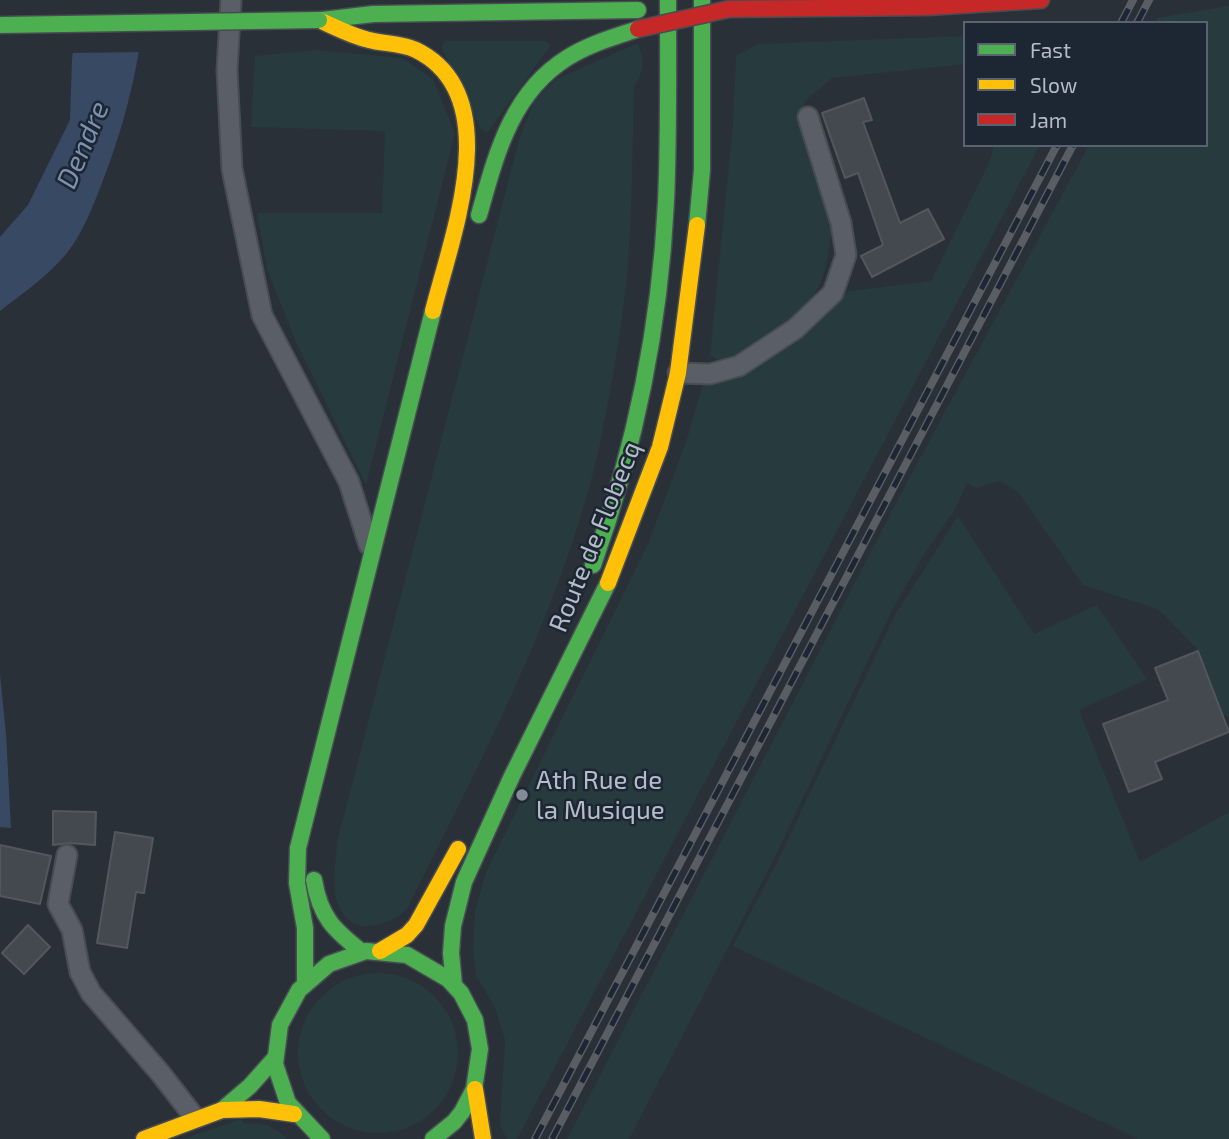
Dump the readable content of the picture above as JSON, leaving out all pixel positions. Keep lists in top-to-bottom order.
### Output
{
  "streets": {
    "main road": ["Route de Flobecq"]
  },
  "water": ["Dendre"],
  "places": ["Ath Rue de la Musique"],
  "legend": ["Fast", "Slow", "Jam"]
}
